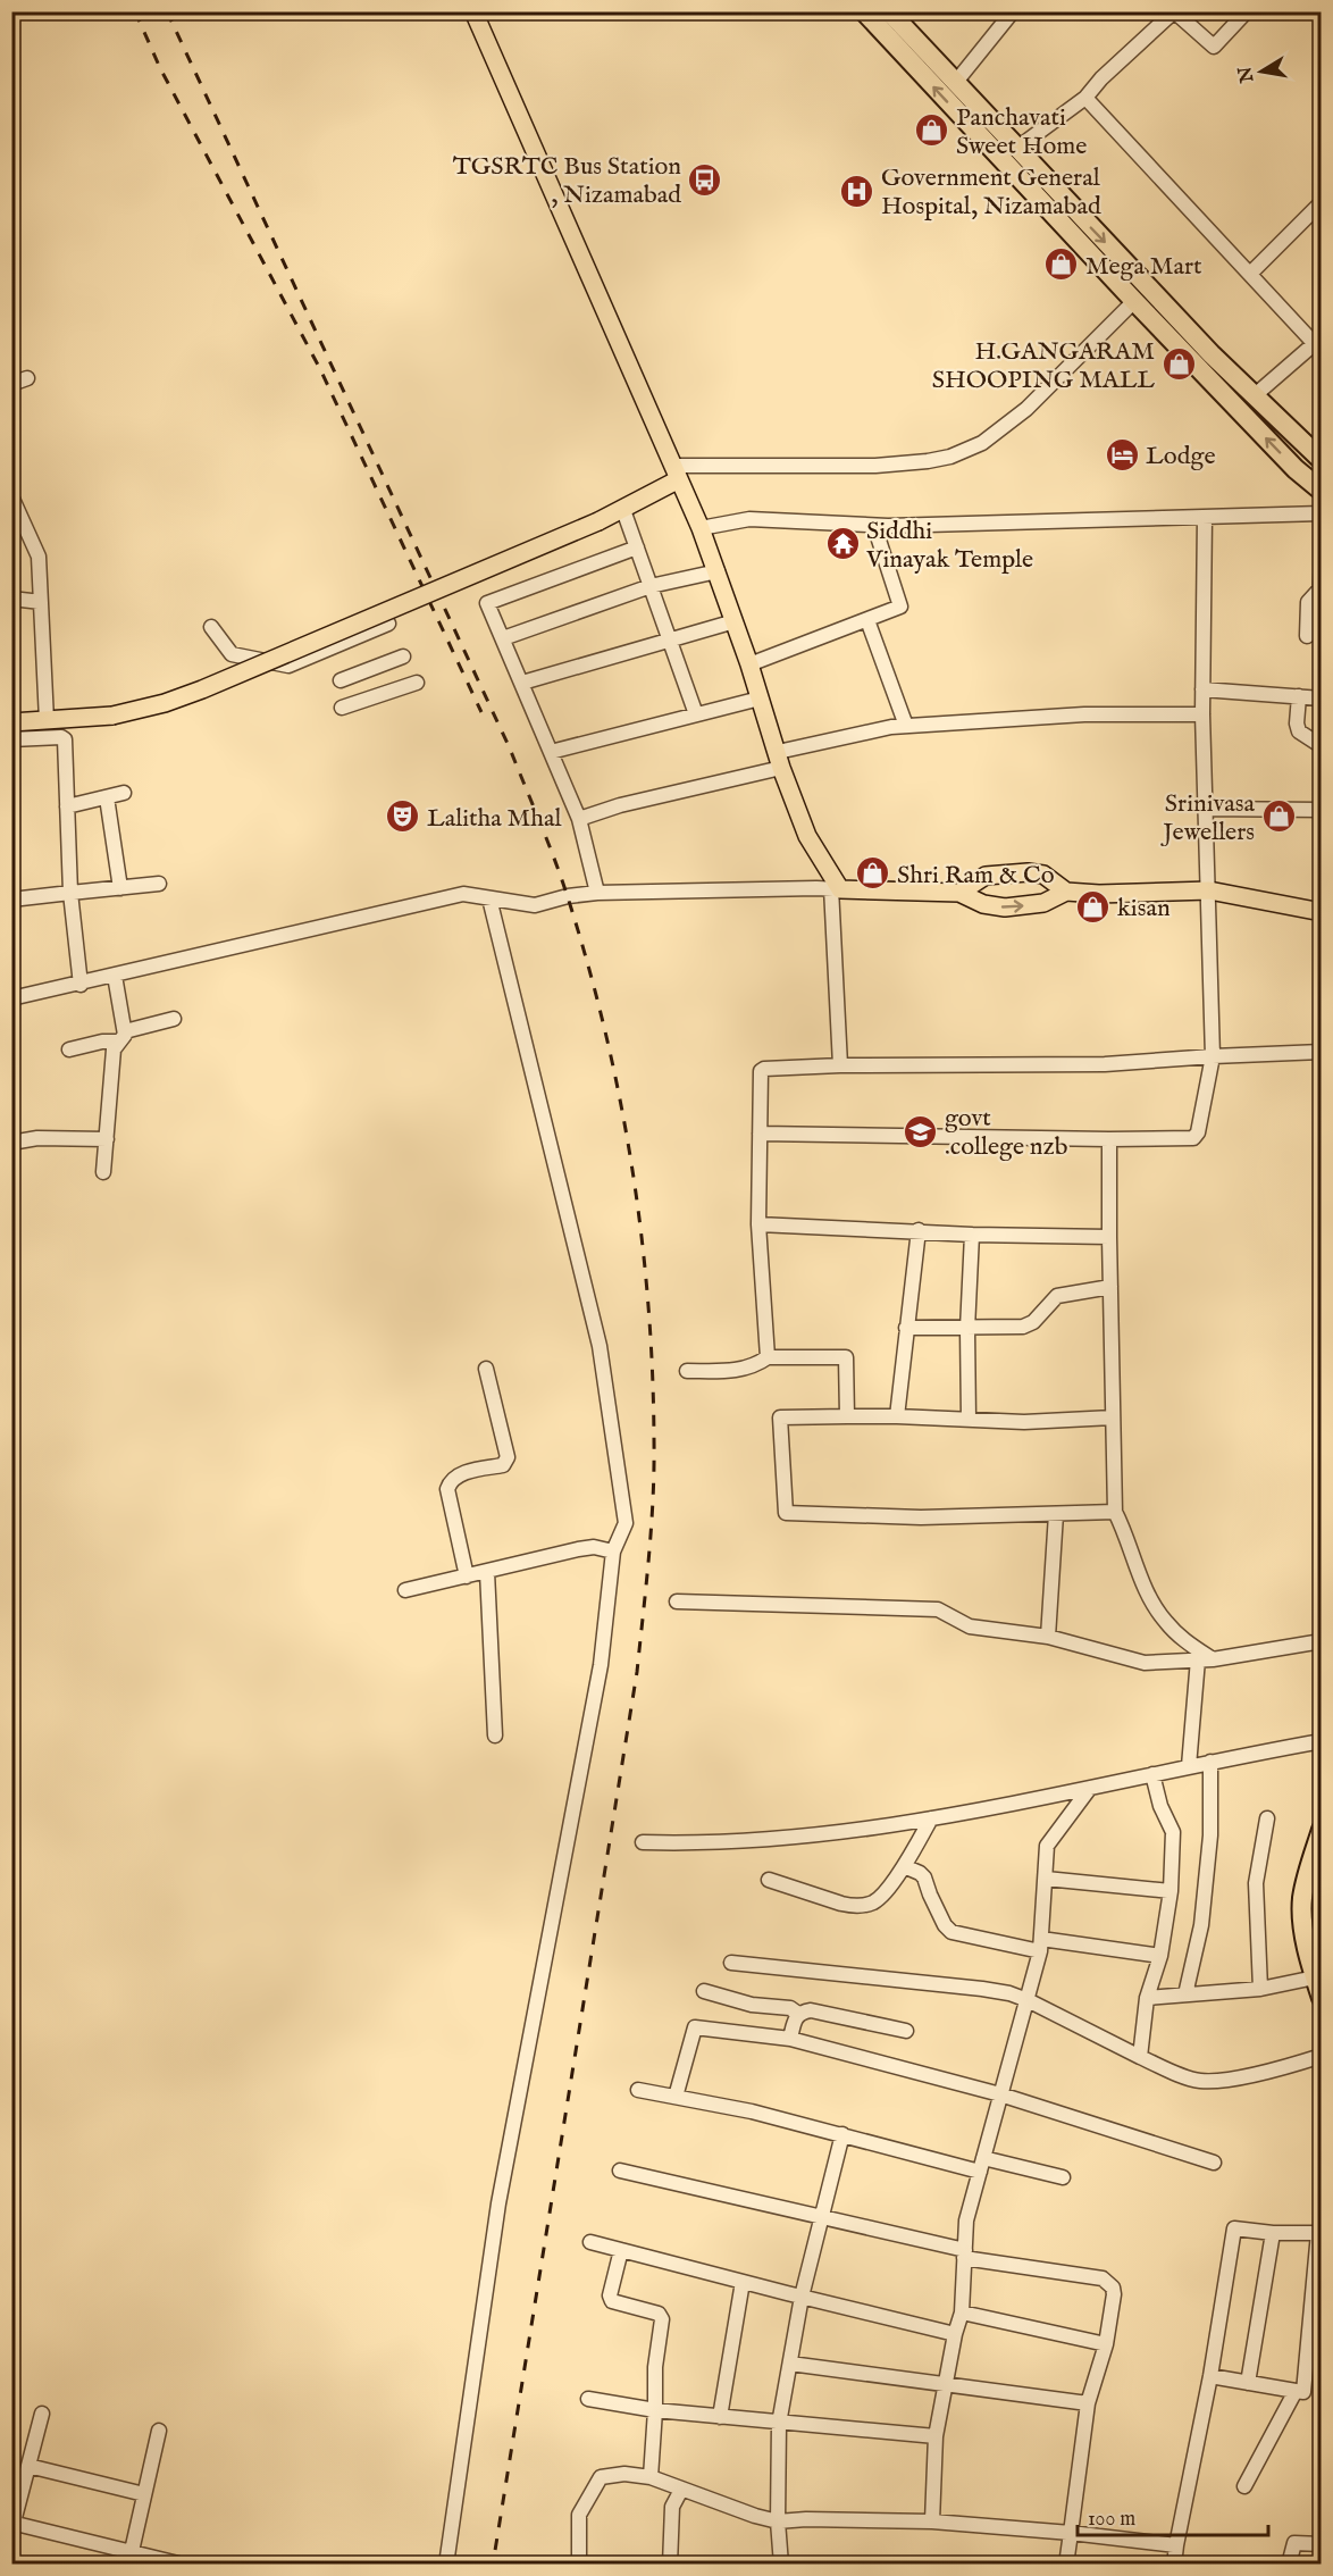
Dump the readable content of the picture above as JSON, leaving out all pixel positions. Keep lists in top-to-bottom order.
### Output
{
  "places": {
    "shop": [
      "Panchavati Sweet Home",
      "Mega Mart",
      "H.GANGARAM SHOOPING MALL",
      "Srinivasa Jewellers",
      "Shri Ram & Co",
      "kisan"
    ],
    "bus stop": ["TGSRTC Bus Station , Nizamabad"],
    "hospital": ["Government General Hospital, Nizamabad"],
    "hotel": ["Lodge"],
    "temple": ["Siddhi Vinayak Temple"],
    "theatre": ["Lalitha Mhal"],
    "school or university": ["govt .college nzb"]
  },
  "scale_bar": "100 m",
  "north": "left"
}
